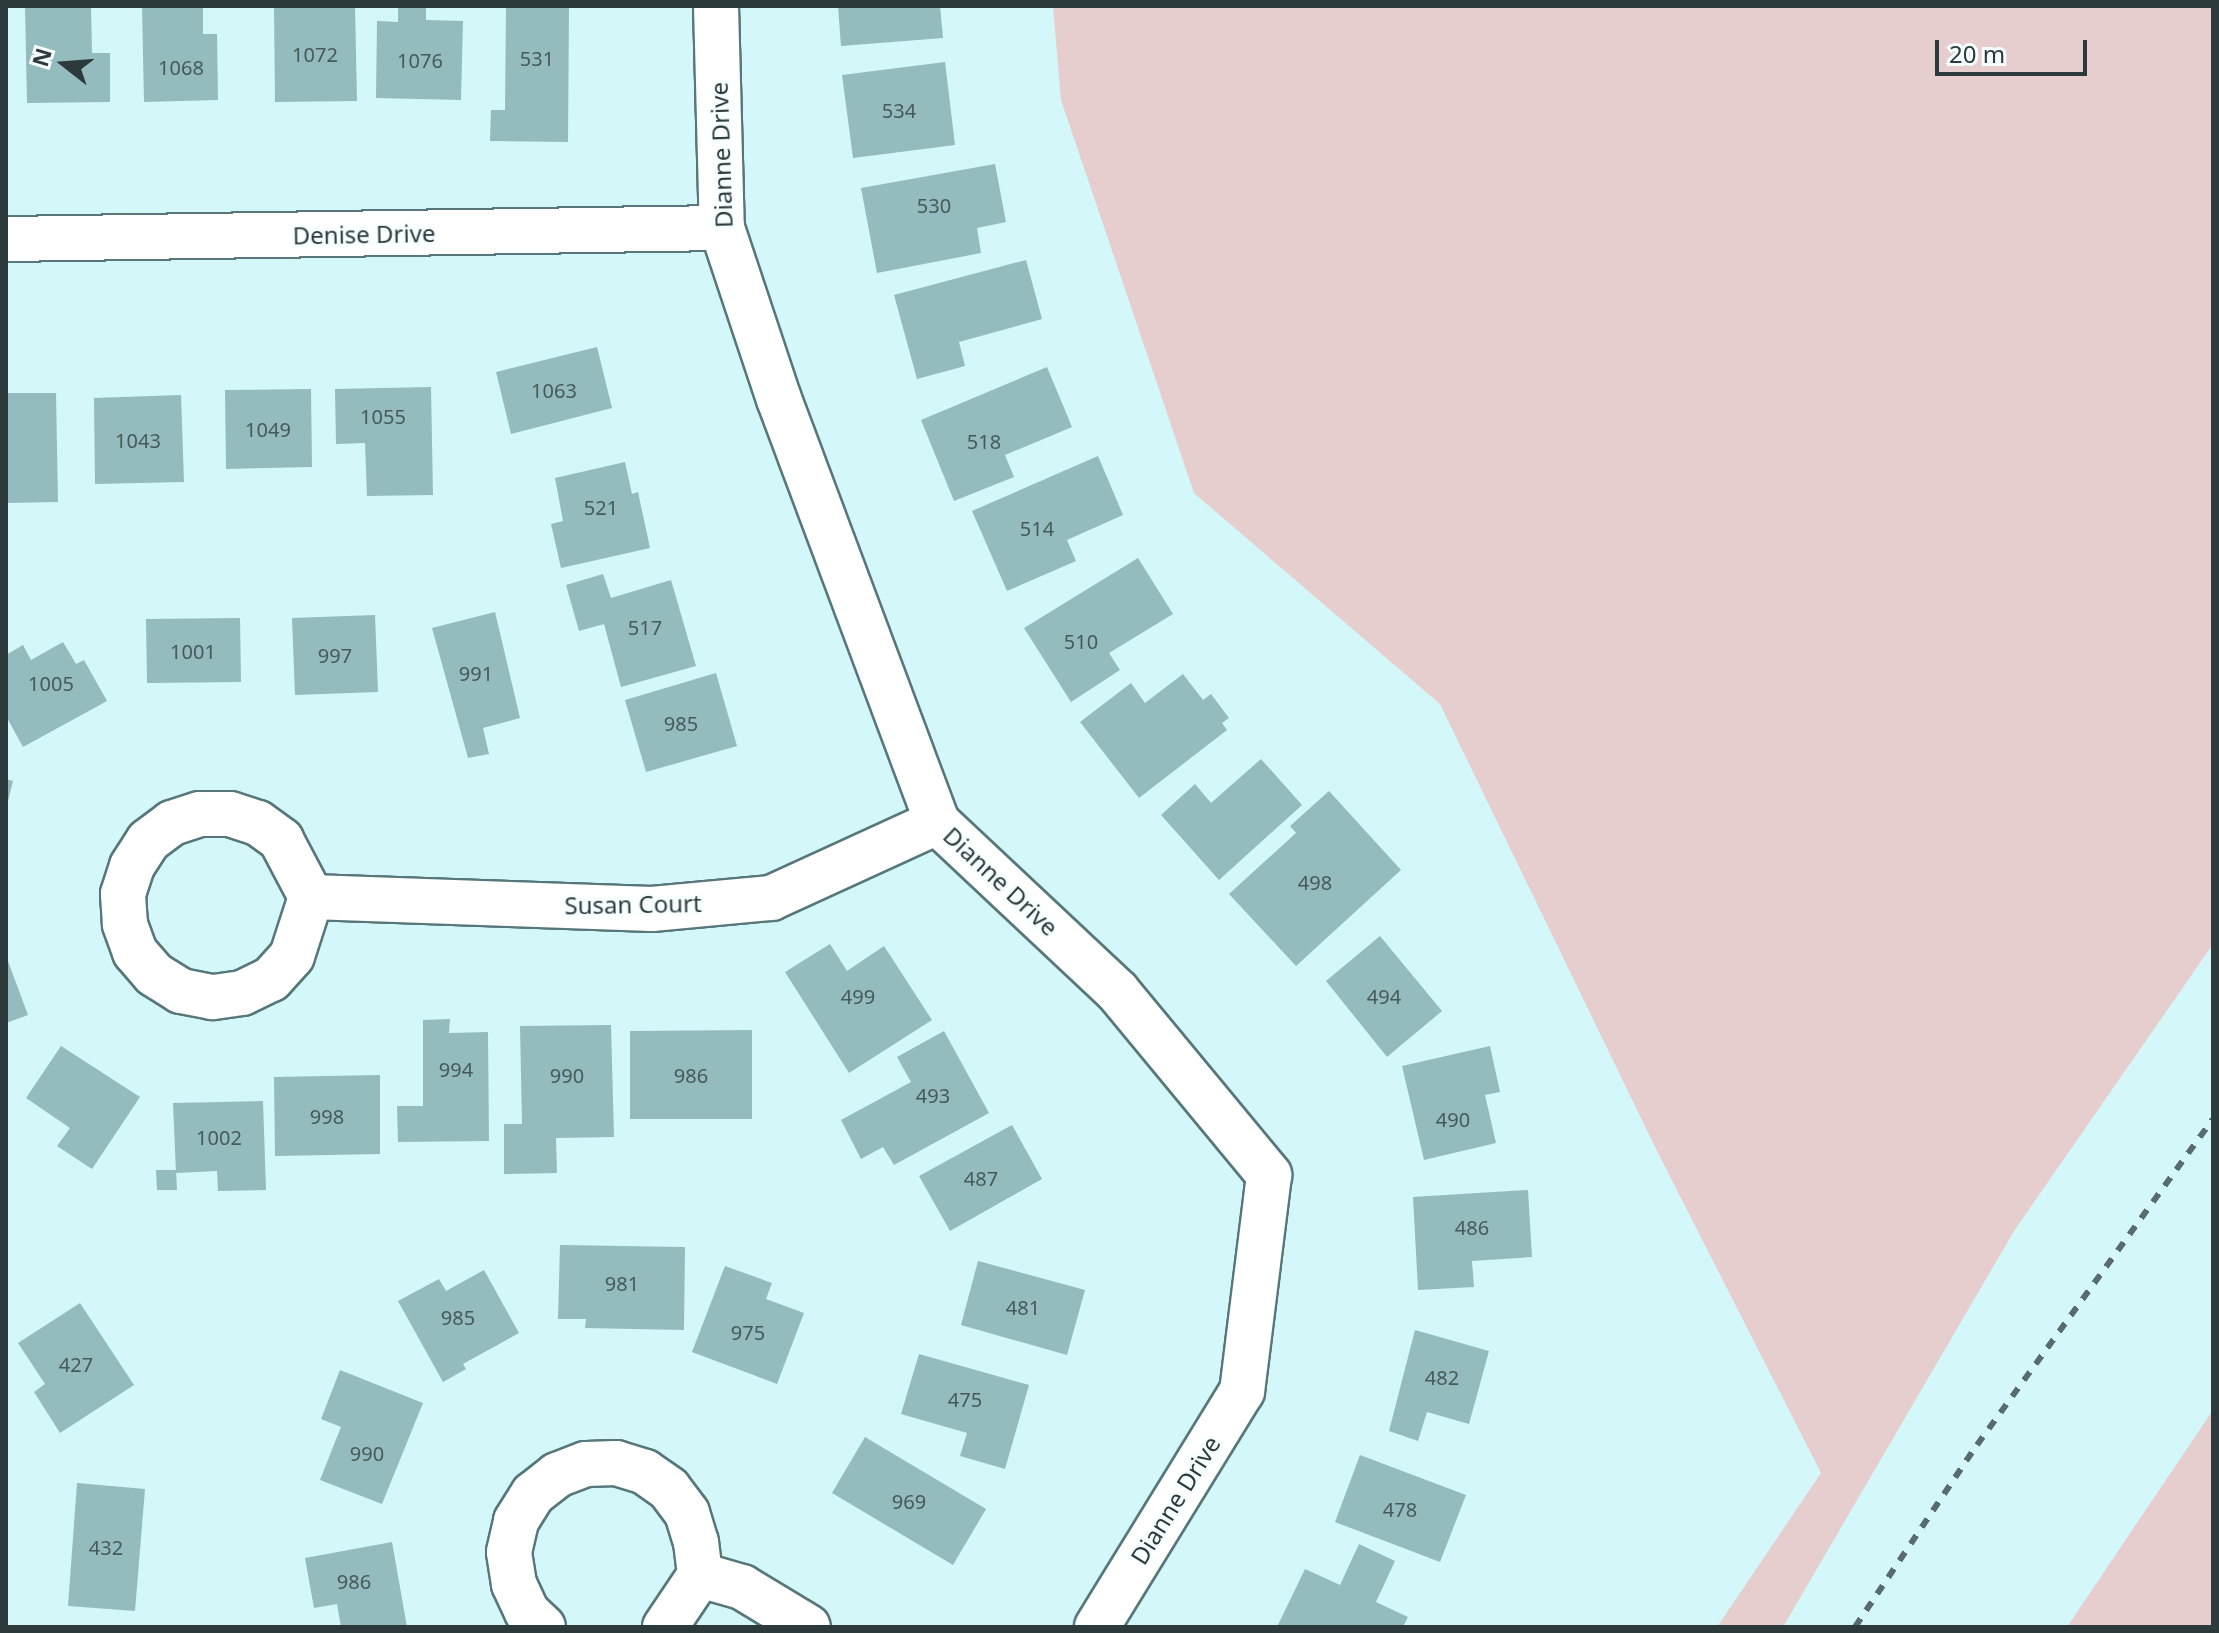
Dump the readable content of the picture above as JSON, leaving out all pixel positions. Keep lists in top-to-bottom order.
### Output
{
  "streets": {
    "street": ["Dianne Drive", "Denise Drive", "Susan Court"]
  },
  "crossings": [
    ["Dianne Drive", "Denise Drive"],
    ["Dianne Drive", "Susan Court"]
  ],
  "house_numbers": [
    "1072",
    "531",
    "1076",
    "1068",
    "534",
    "530",
    "1063",
    "1055",
    "1049",
    "1043",
    "518",
    "521",
    "514",
    "517",
    "510",
    "1001",
    "997",
    "991",
    "1005",
    "985",
    "498",
    "499",
    "494",
    "994",
    "990",
    "986",
    "493",
    "998",
    "490",
    "1002",
    "487",
    "486",
    "981",
    "481",
    "985",
    "975",
    "427",
    "482",
    "475",
    "990",
    "969",
    "478",
    "432",
    "986"
  ],
  "scale_bar": "20 m",
  "north": "left"
}
